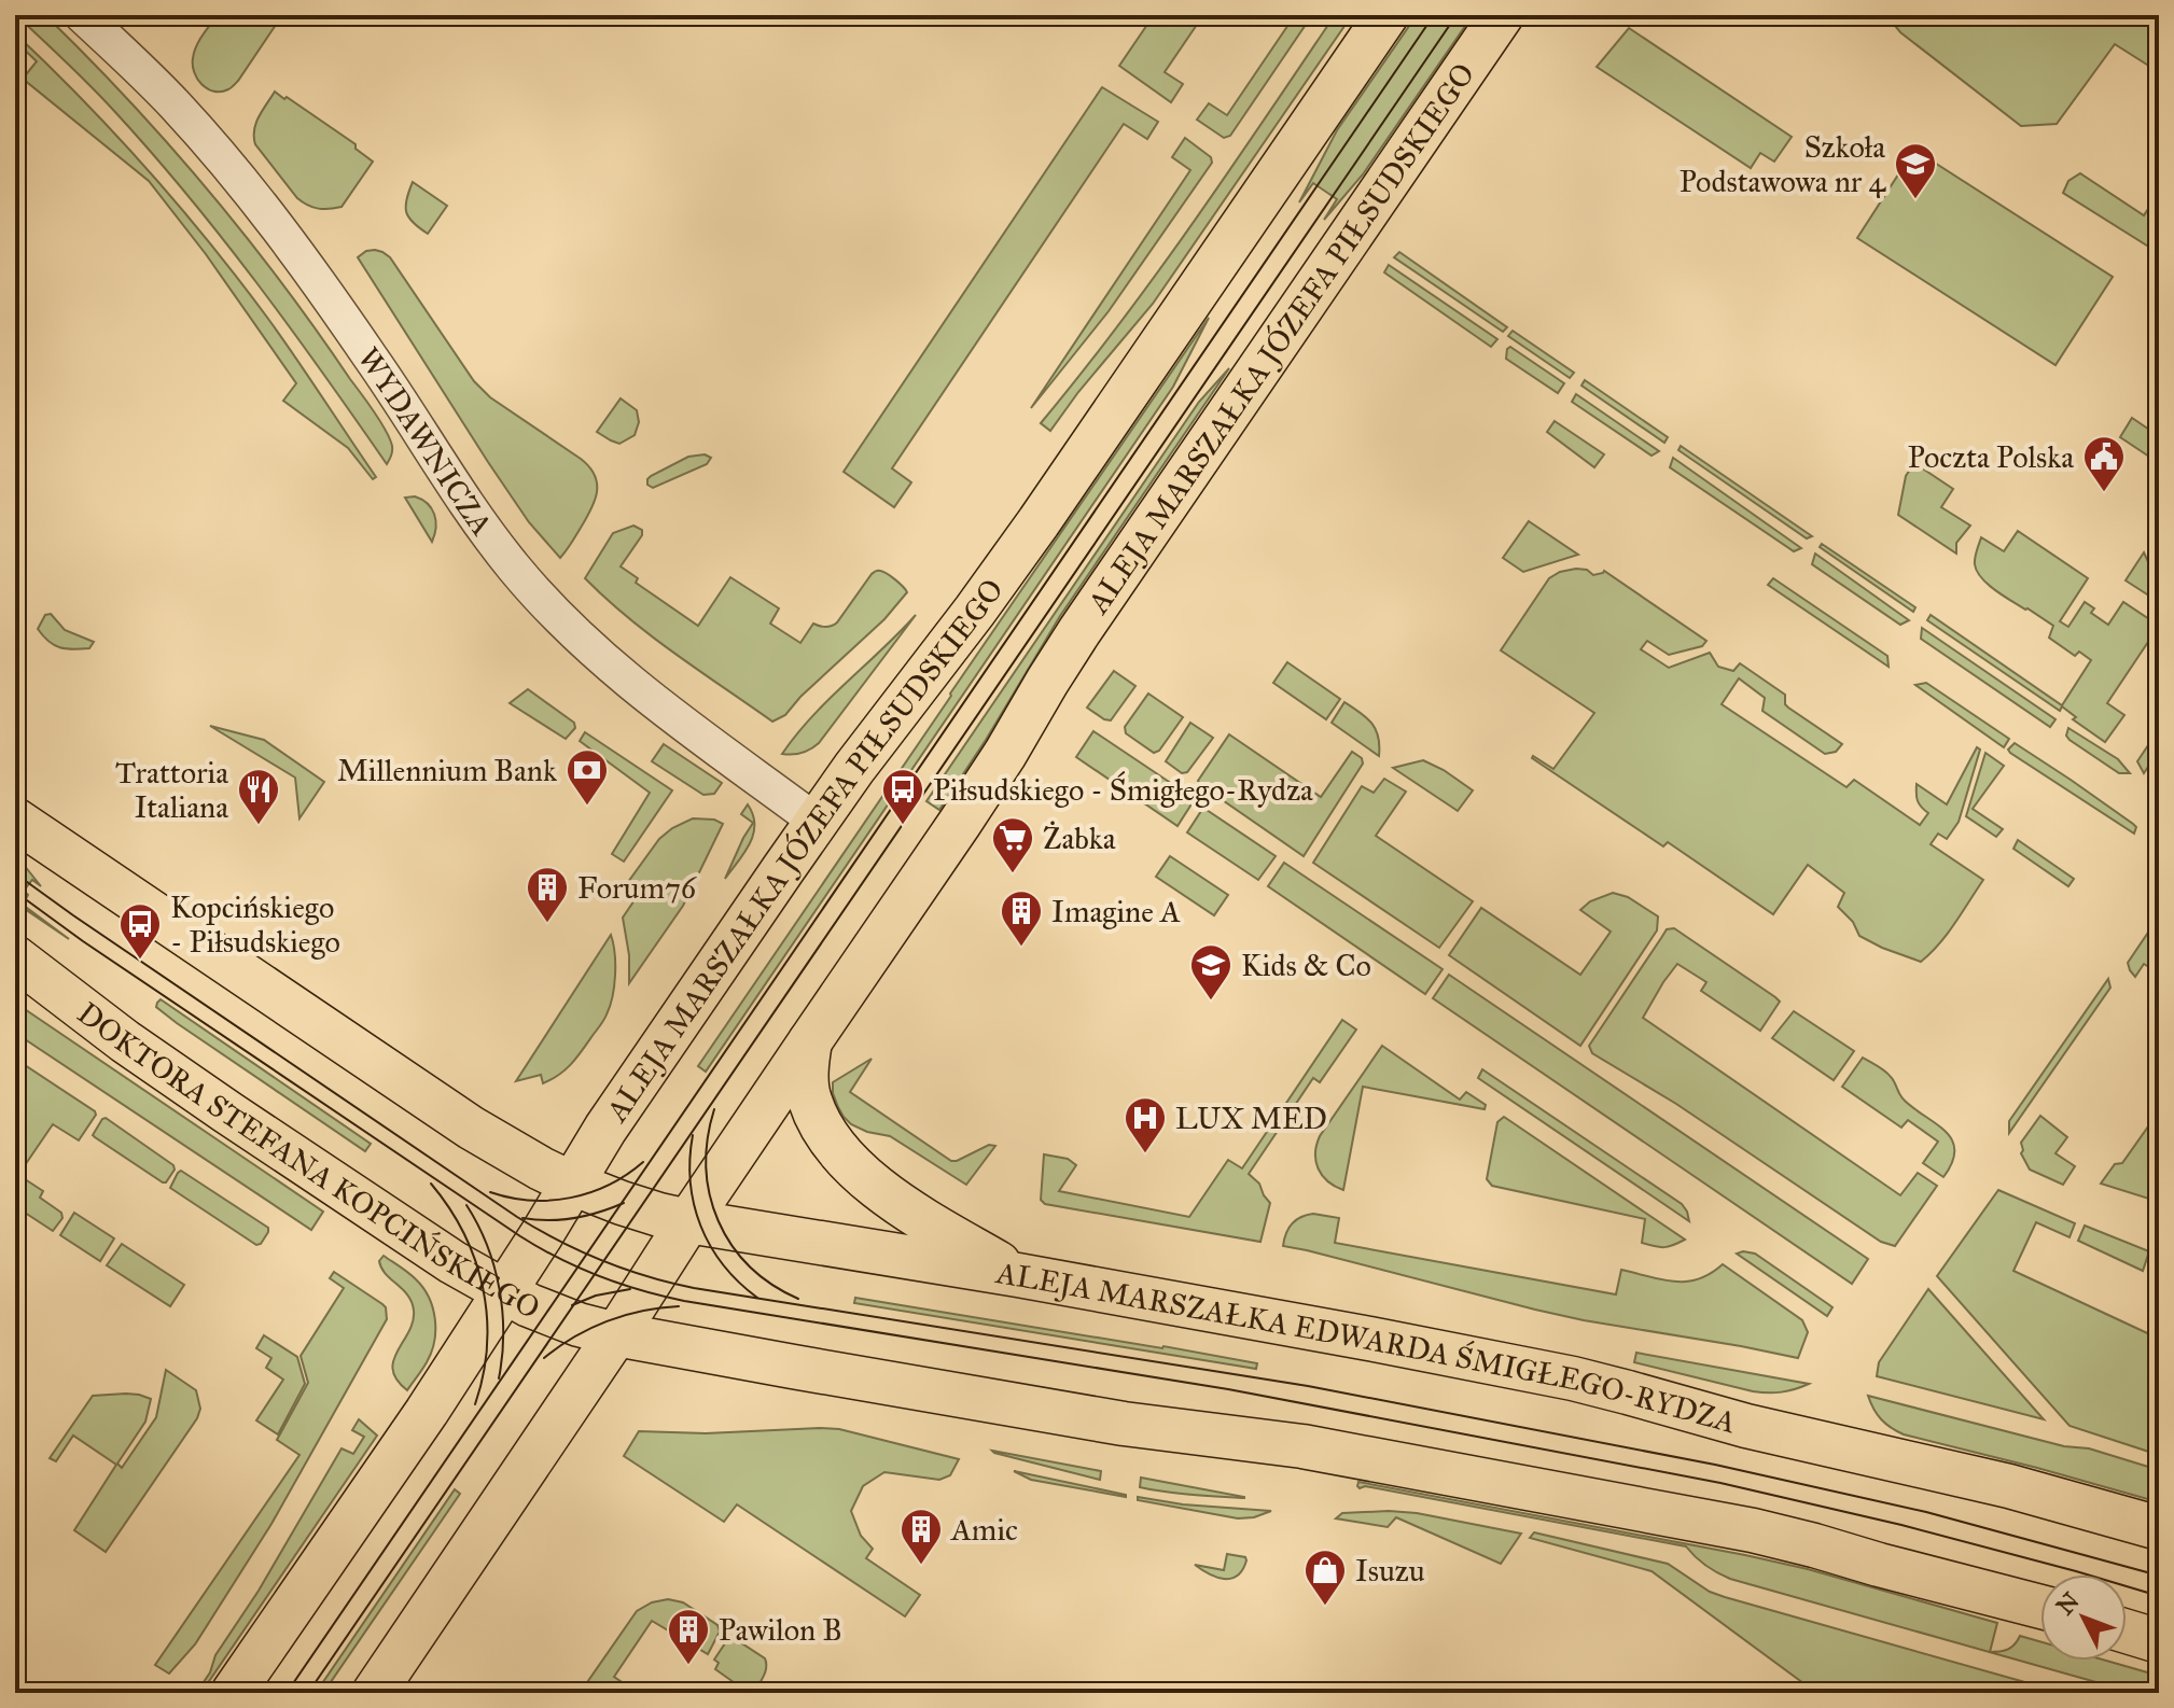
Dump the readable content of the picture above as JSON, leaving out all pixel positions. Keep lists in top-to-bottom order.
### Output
{
  "streets": {
    "main road": ["ALEJA MARSZAŁKA JÓZEFA PIŁSUDSKIEGO", "DOKTORA STEFANA KOPCIŃSKIEGO", "ALEJA MARSZAŁKA EDWARDA ŚMIGŁEGO-RYDZA"],
    "street": ["WYDAWNICZA"]
  },
  "crossings": [
    ["ALEJA MARSZAŁKA JÓZEFA PIŁSUDSKIEGO", "WYDAWNICZA"],
    ["ALEJA MARSZAŁKA JÓZEFA PIŁSUDSKIEGO", "DOKTORA STEFANA KOPCIŃSKIEGO"],
    ["ALEJA MARSZAŁKA JÓZEFA PIŁSUDSKIEGO", "ALEJA MARSZAŁKA EDWARDA ŚMIGŁEGO-RYDZA"]
  ],
  "places": {
    "school or university": ["Szkoła Podstawowa nr 4", "Kids & Co"],
    "public building": ["Poczta Polska"],
    "bank": ["Millennium Bank"],
    "restaurant": ["Trattoria Italiana"],
    "bus stop": ["Piłsudskiego - Śmigłego-Rydza", "Kopcińskiego - Piłsudskiego"],
    "supermarket": ["Żabka"],
    "building": [
      "Forum76",
      "Imagine A",
      "Amic",
      "Pawilon B"
    ],
    "hospital": ["LUX MED"],
    "shop": ["Isuzu"]
  },
  "north": "top left"
}
